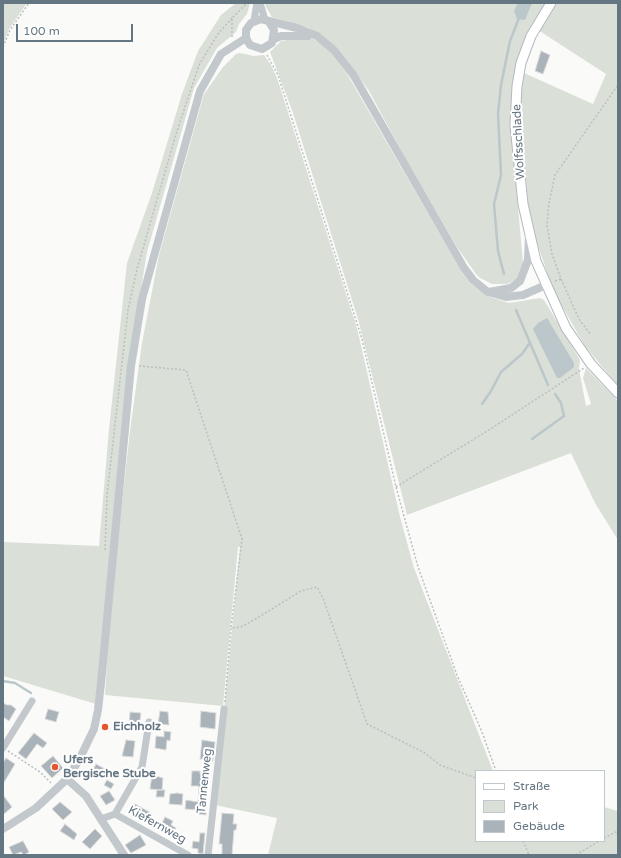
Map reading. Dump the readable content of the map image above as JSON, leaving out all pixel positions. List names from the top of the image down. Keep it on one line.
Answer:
{"streets":{"main road":["Wolfsschlade"],"street":["Tannenweg","Kiefernweg"]},"places":["Eichholz","Ufers Bergische Stube"],"legend":["Straße","Park","Gebäude"],"scale_bar":"100 m"}
